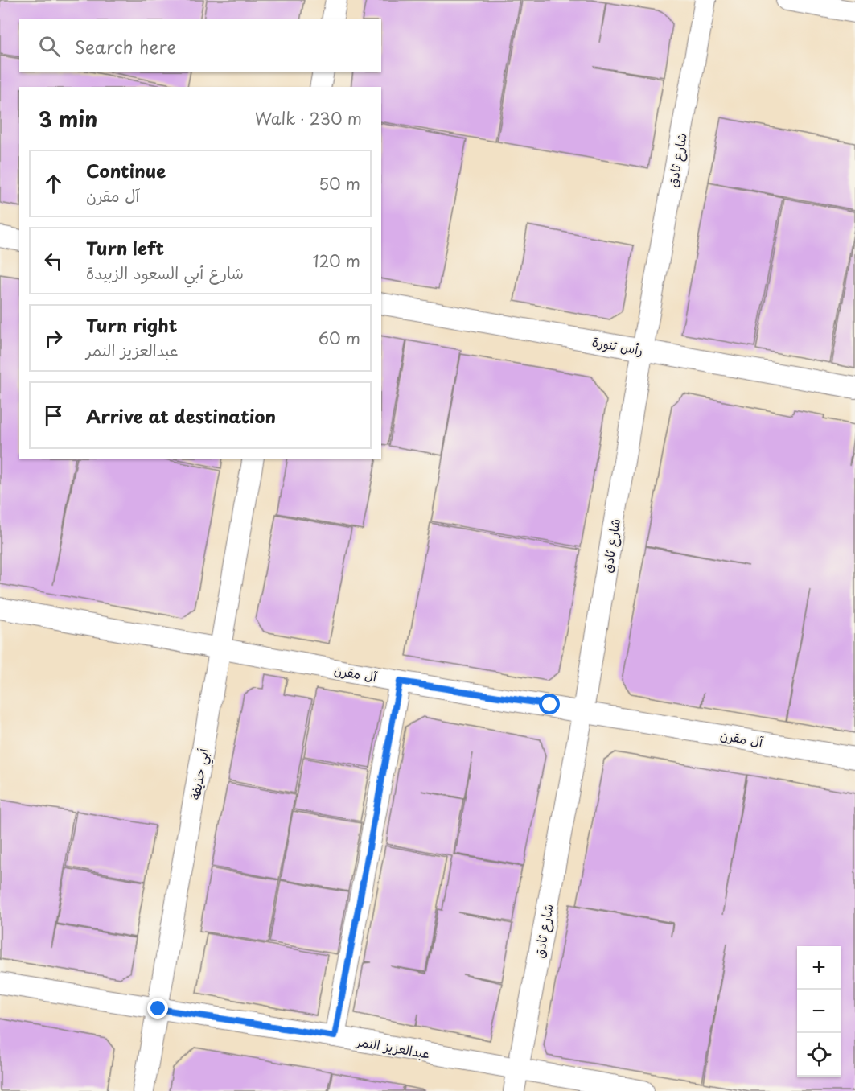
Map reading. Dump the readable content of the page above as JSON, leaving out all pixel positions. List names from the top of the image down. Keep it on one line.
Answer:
{"streets":{"street":["شارع ثادق","رأس تنورة","آل مقرن","أبي حذيفة","عبدالعزيز النمر"]},"crossings":[["شارع ثادق","رأس تنورة"],["شارع ثادق","آل مقرن"],["شارع ثادق","عبدالعزيز النمر"],["آل مقرن","أبي حذيفة"],["أبي حذيفة","عبدالعزيز النمر"]],"page":{"search":"Search here","heading":["3 min","Walk · 230 m"],"list":[["Continue","آل مقرن","50 m"],["Turn left","شارع أبي السعود الزبيدة","120 m"],["Turn right","عبدالعزيز النمر","60 m"],"Arrive at destination"],"map_buttons":["+","−"]}}
